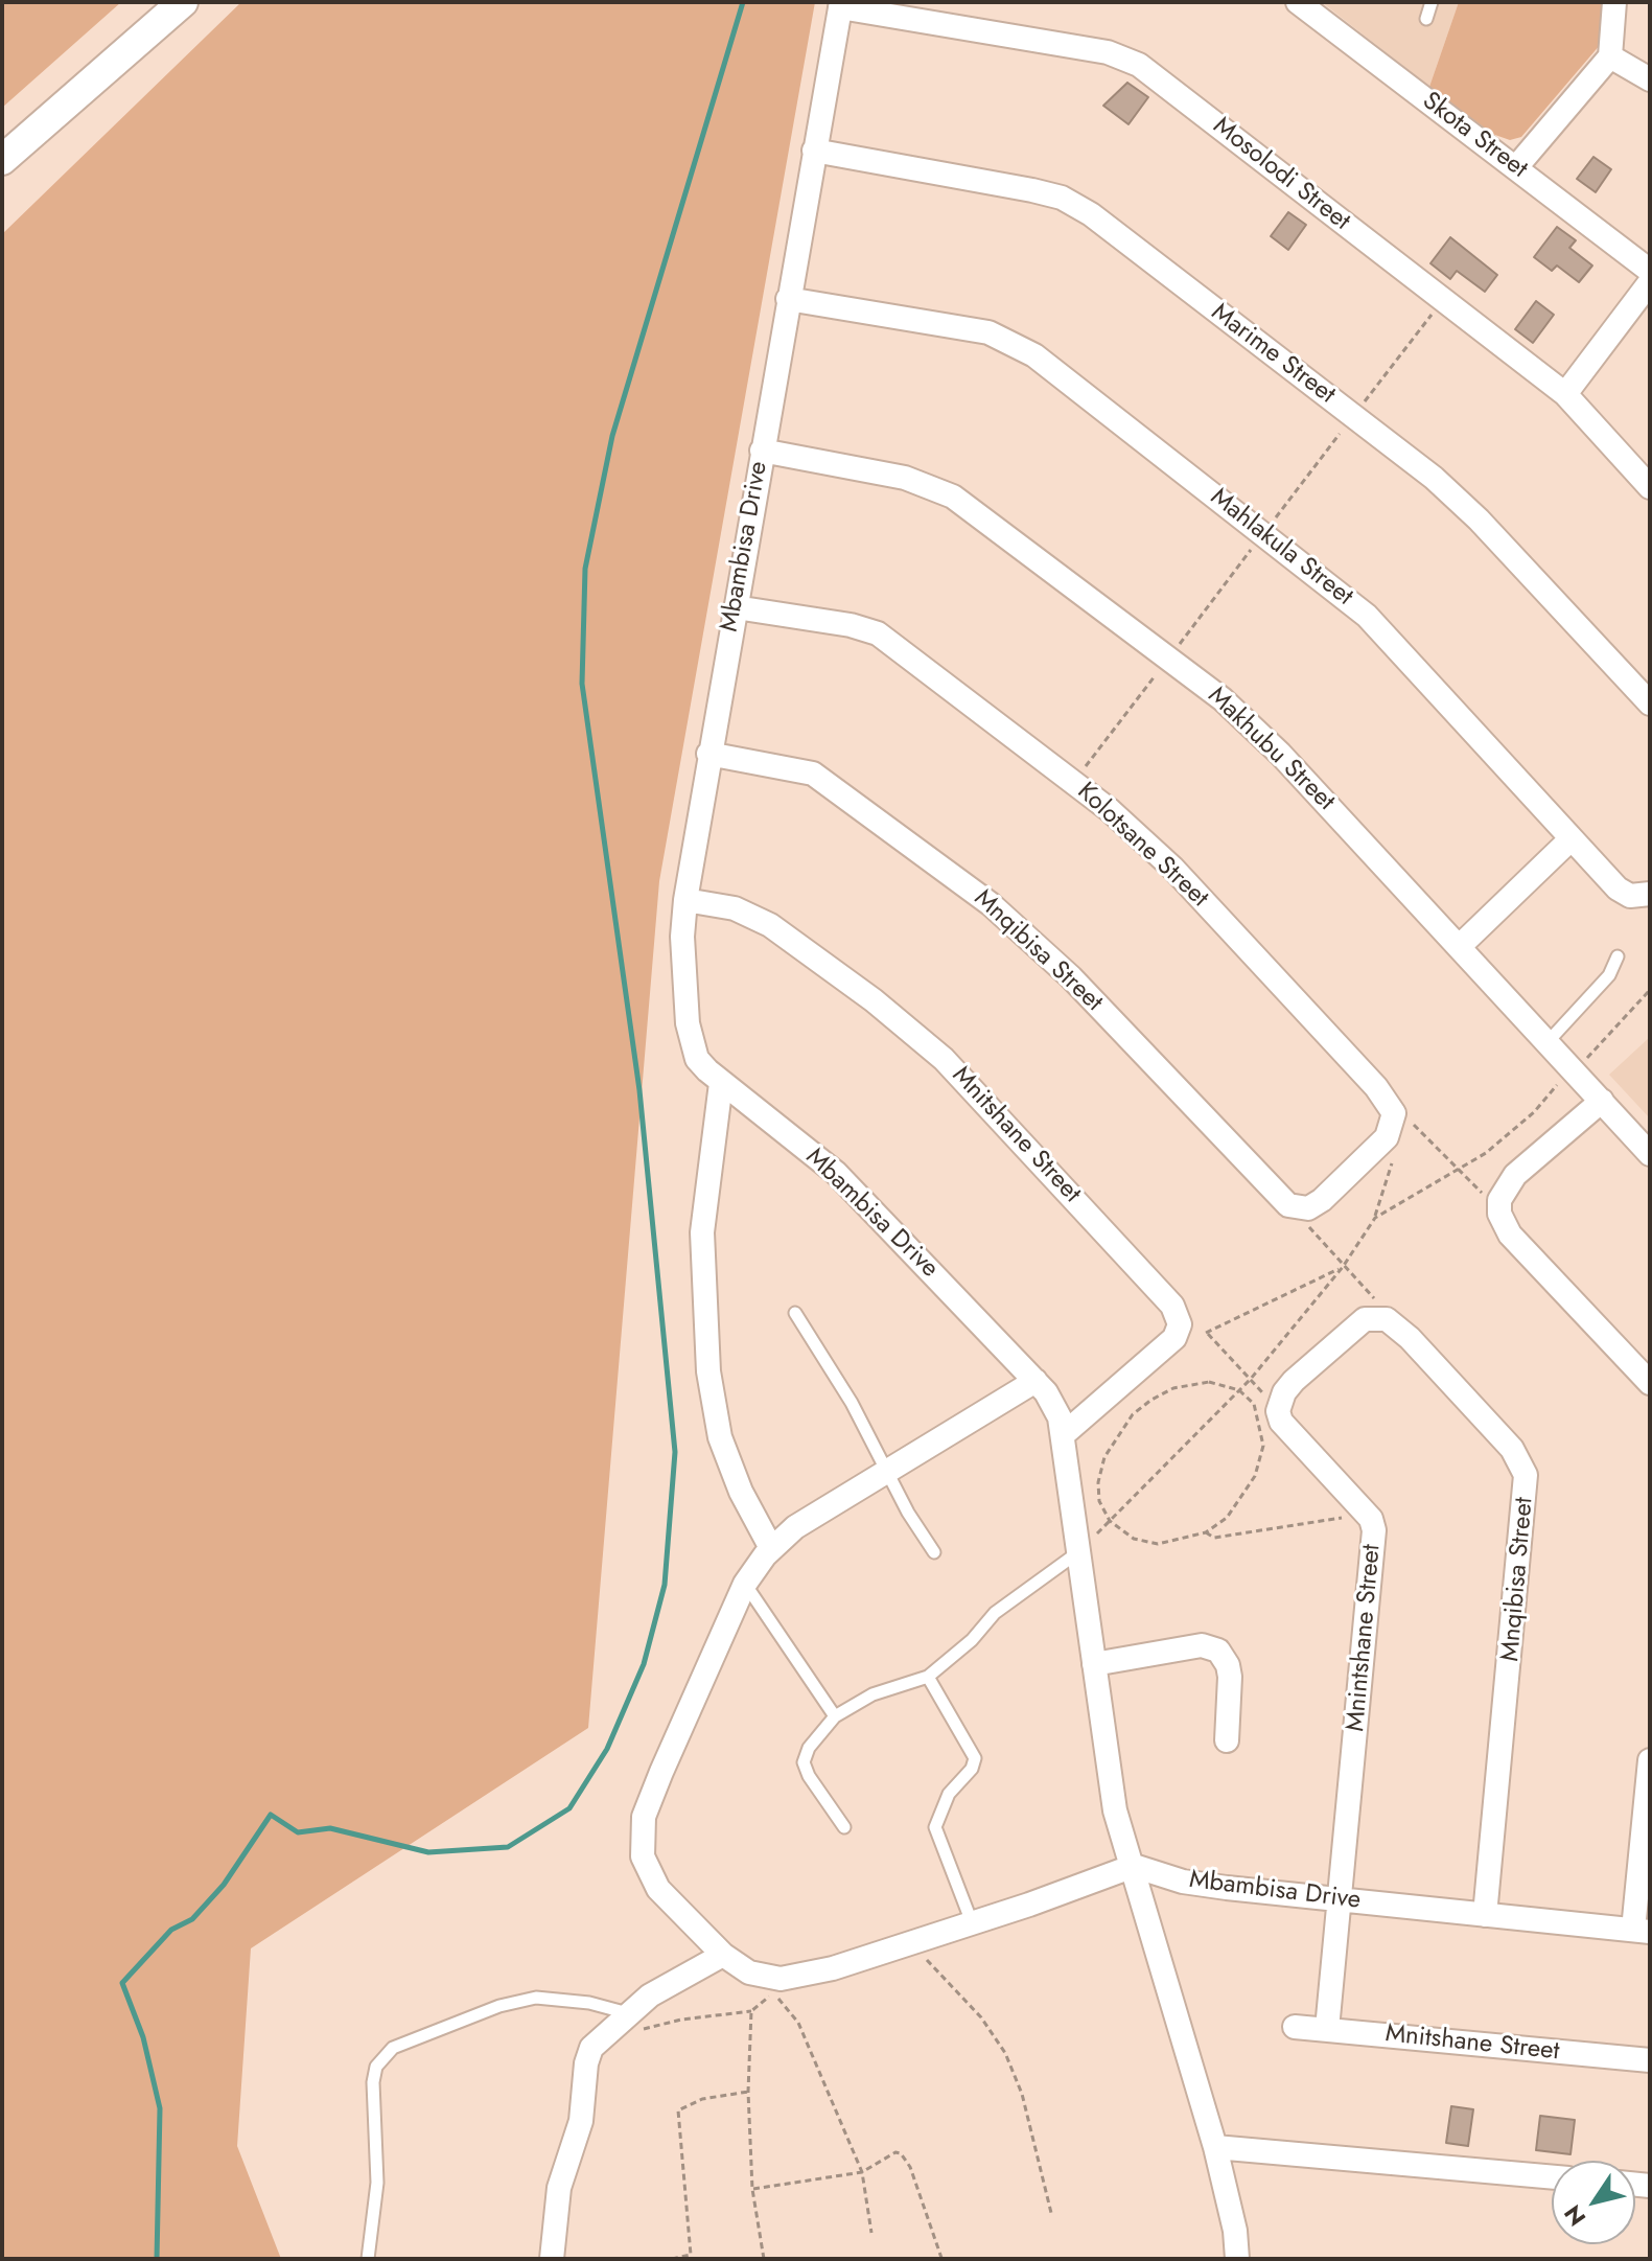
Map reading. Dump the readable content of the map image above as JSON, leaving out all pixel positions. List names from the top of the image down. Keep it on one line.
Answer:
{"streets":{"street":["Skota Street","Mosolodi Street","Marime Street","Mbambisa Drive","Mahlakula Street","Makhubu Street","Kolotsane Street","Mnqibisa Street","Mnitshane Street","Mnintshane Street"]},"crossings":[["Mosolodi Street","Mbambisa Drive"],["Marime Street","Mbambisa Drive"],["Mbambisa Drive","Mahlakula Street"],["Mbambisa Drive","Makhubu Street"],["Mbambisa Drive","Kolotsane Street"],["Mbambisa Drive","Mnqibisa Street"],["Mbambisa Drive","Mnitshane Street"],["Mbambisa Drive","Mnintshane Street"],["Mnitshane Street","Mnintshane Street"]],"north":"bottom left"}
